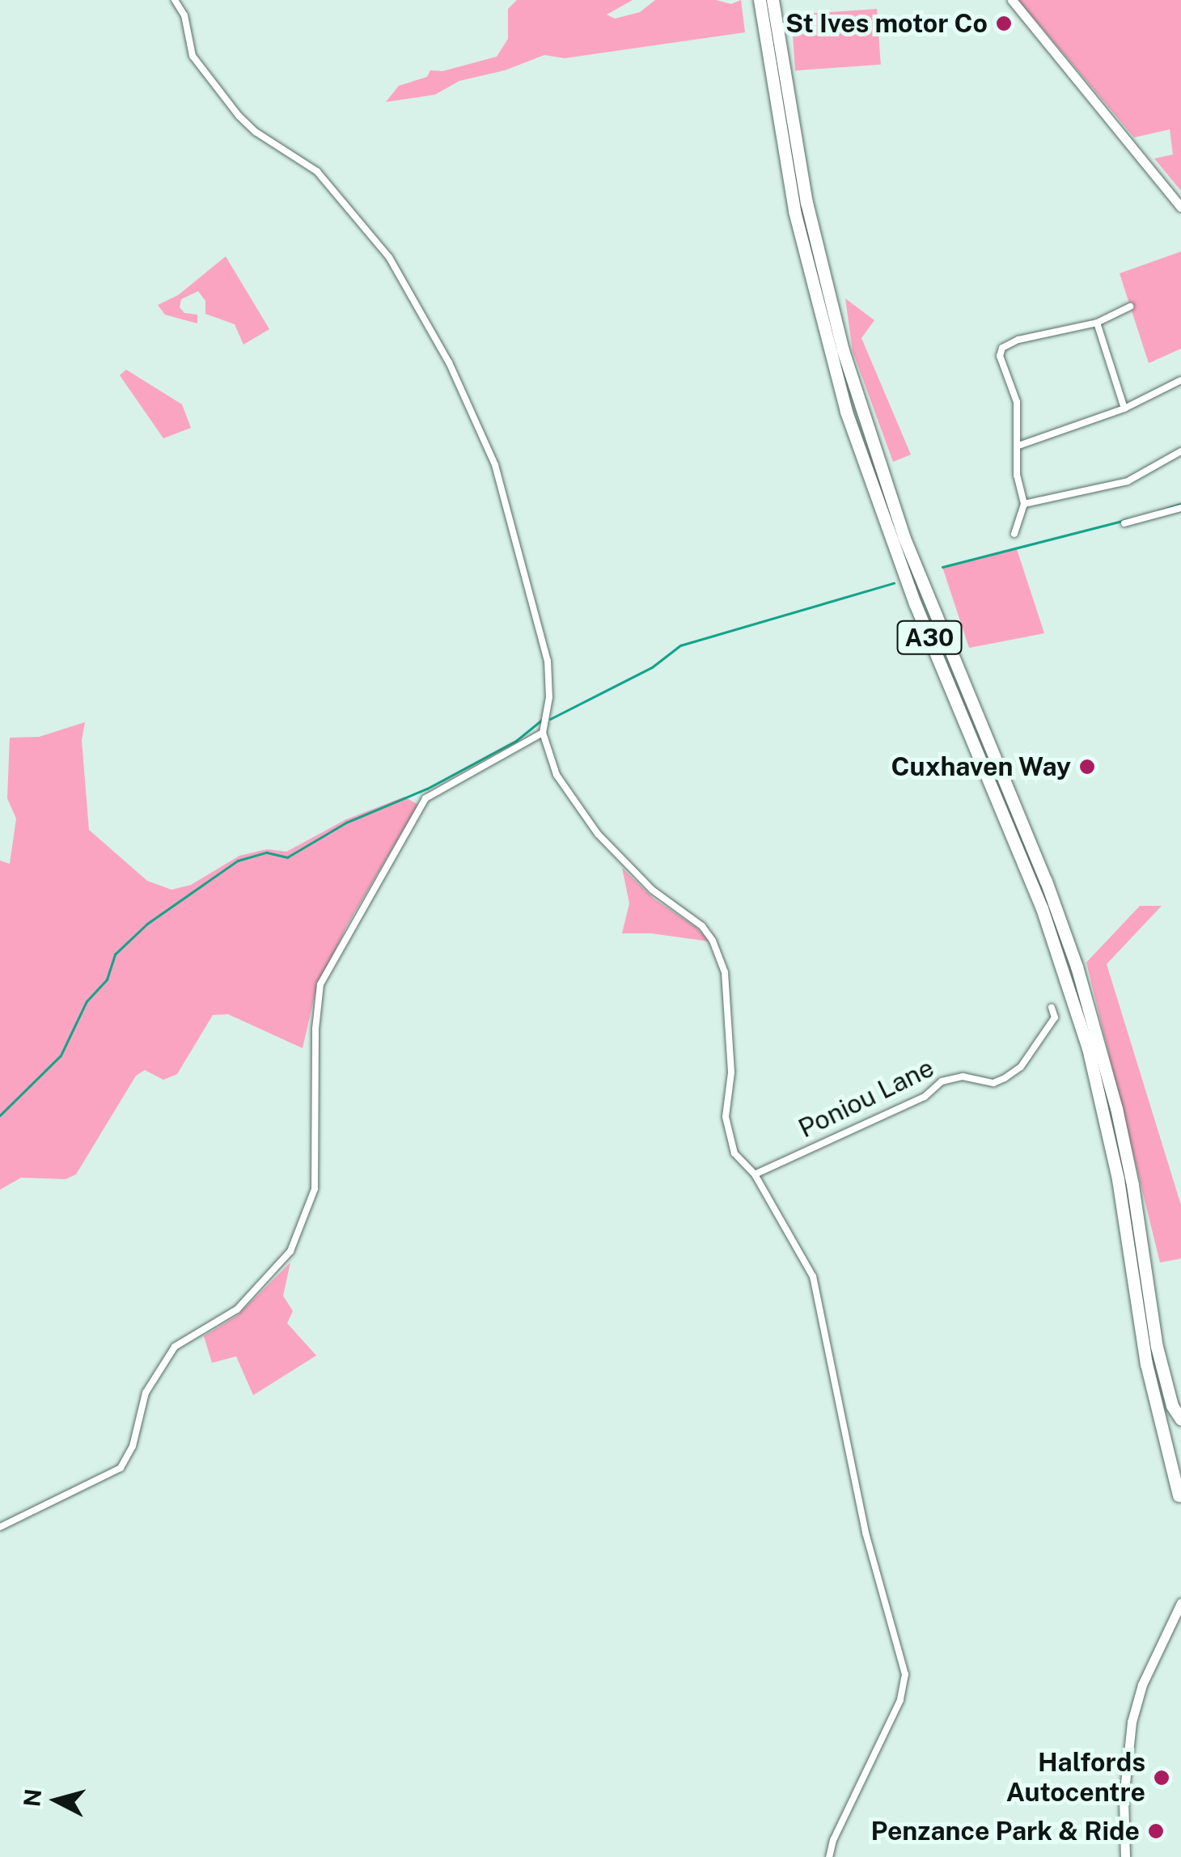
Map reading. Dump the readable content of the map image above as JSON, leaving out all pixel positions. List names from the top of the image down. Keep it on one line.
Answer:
{"streets":{"highway":["A30"],"street":["Poniou Lane"]},"places":["St Ives motor Co","Cuxhaven Way","Halfords Autocentre","Penzance Park & Ride"],"north":"left"}
